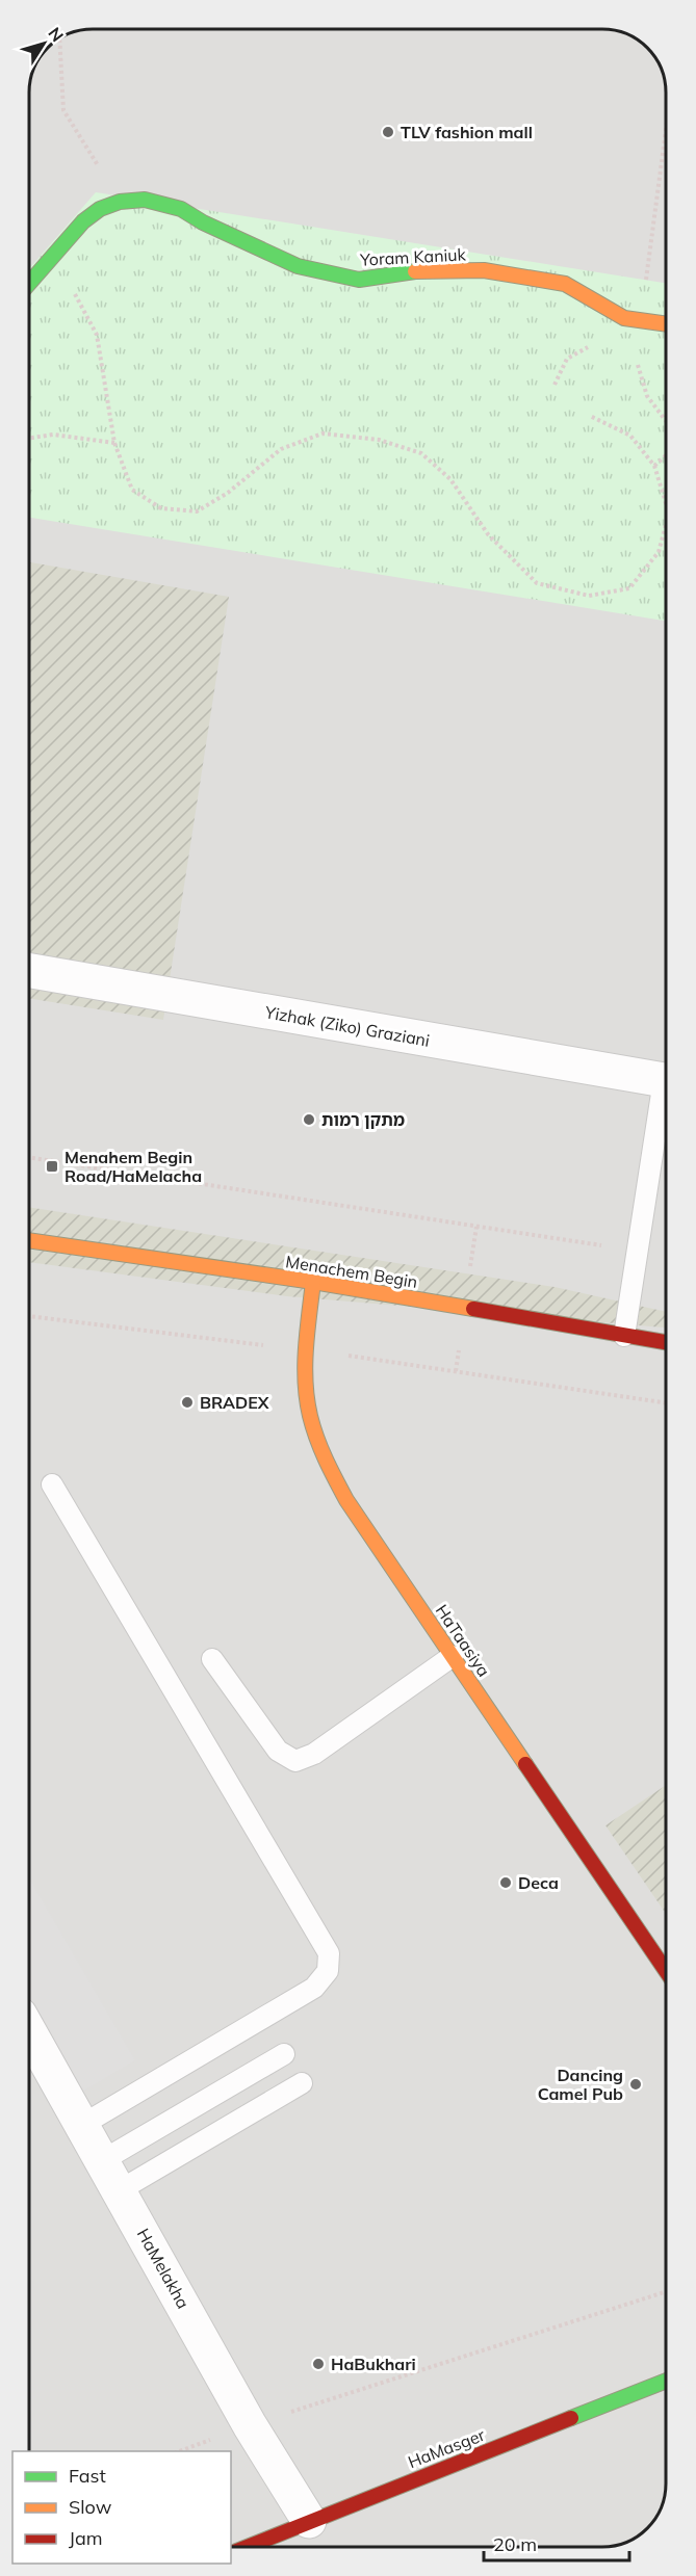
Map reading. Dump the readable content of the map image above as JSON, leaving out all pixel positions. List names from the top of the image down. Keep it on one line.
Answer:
{"streets":{"street":["Yoram Kaniuk","Yizhak (Ziko) Graziani","Menachem Begin","HaTaasiya","HaMelakha","HaMasger"]},"crossings":[["Menachem Begin","HaTaasiya"],["HaMelakha","HaMasger"]],"places":{"other":["TLV fashion mall","מתקן רמות","BRADEX","Deca","Dancing Camel Pub","HaBukhari"],"transit":["Menahem Begin Road/HaMelacha"]},"legend":["Fast","Slow","Jam"],"scale_bar":"20 m","north":"top right"}
